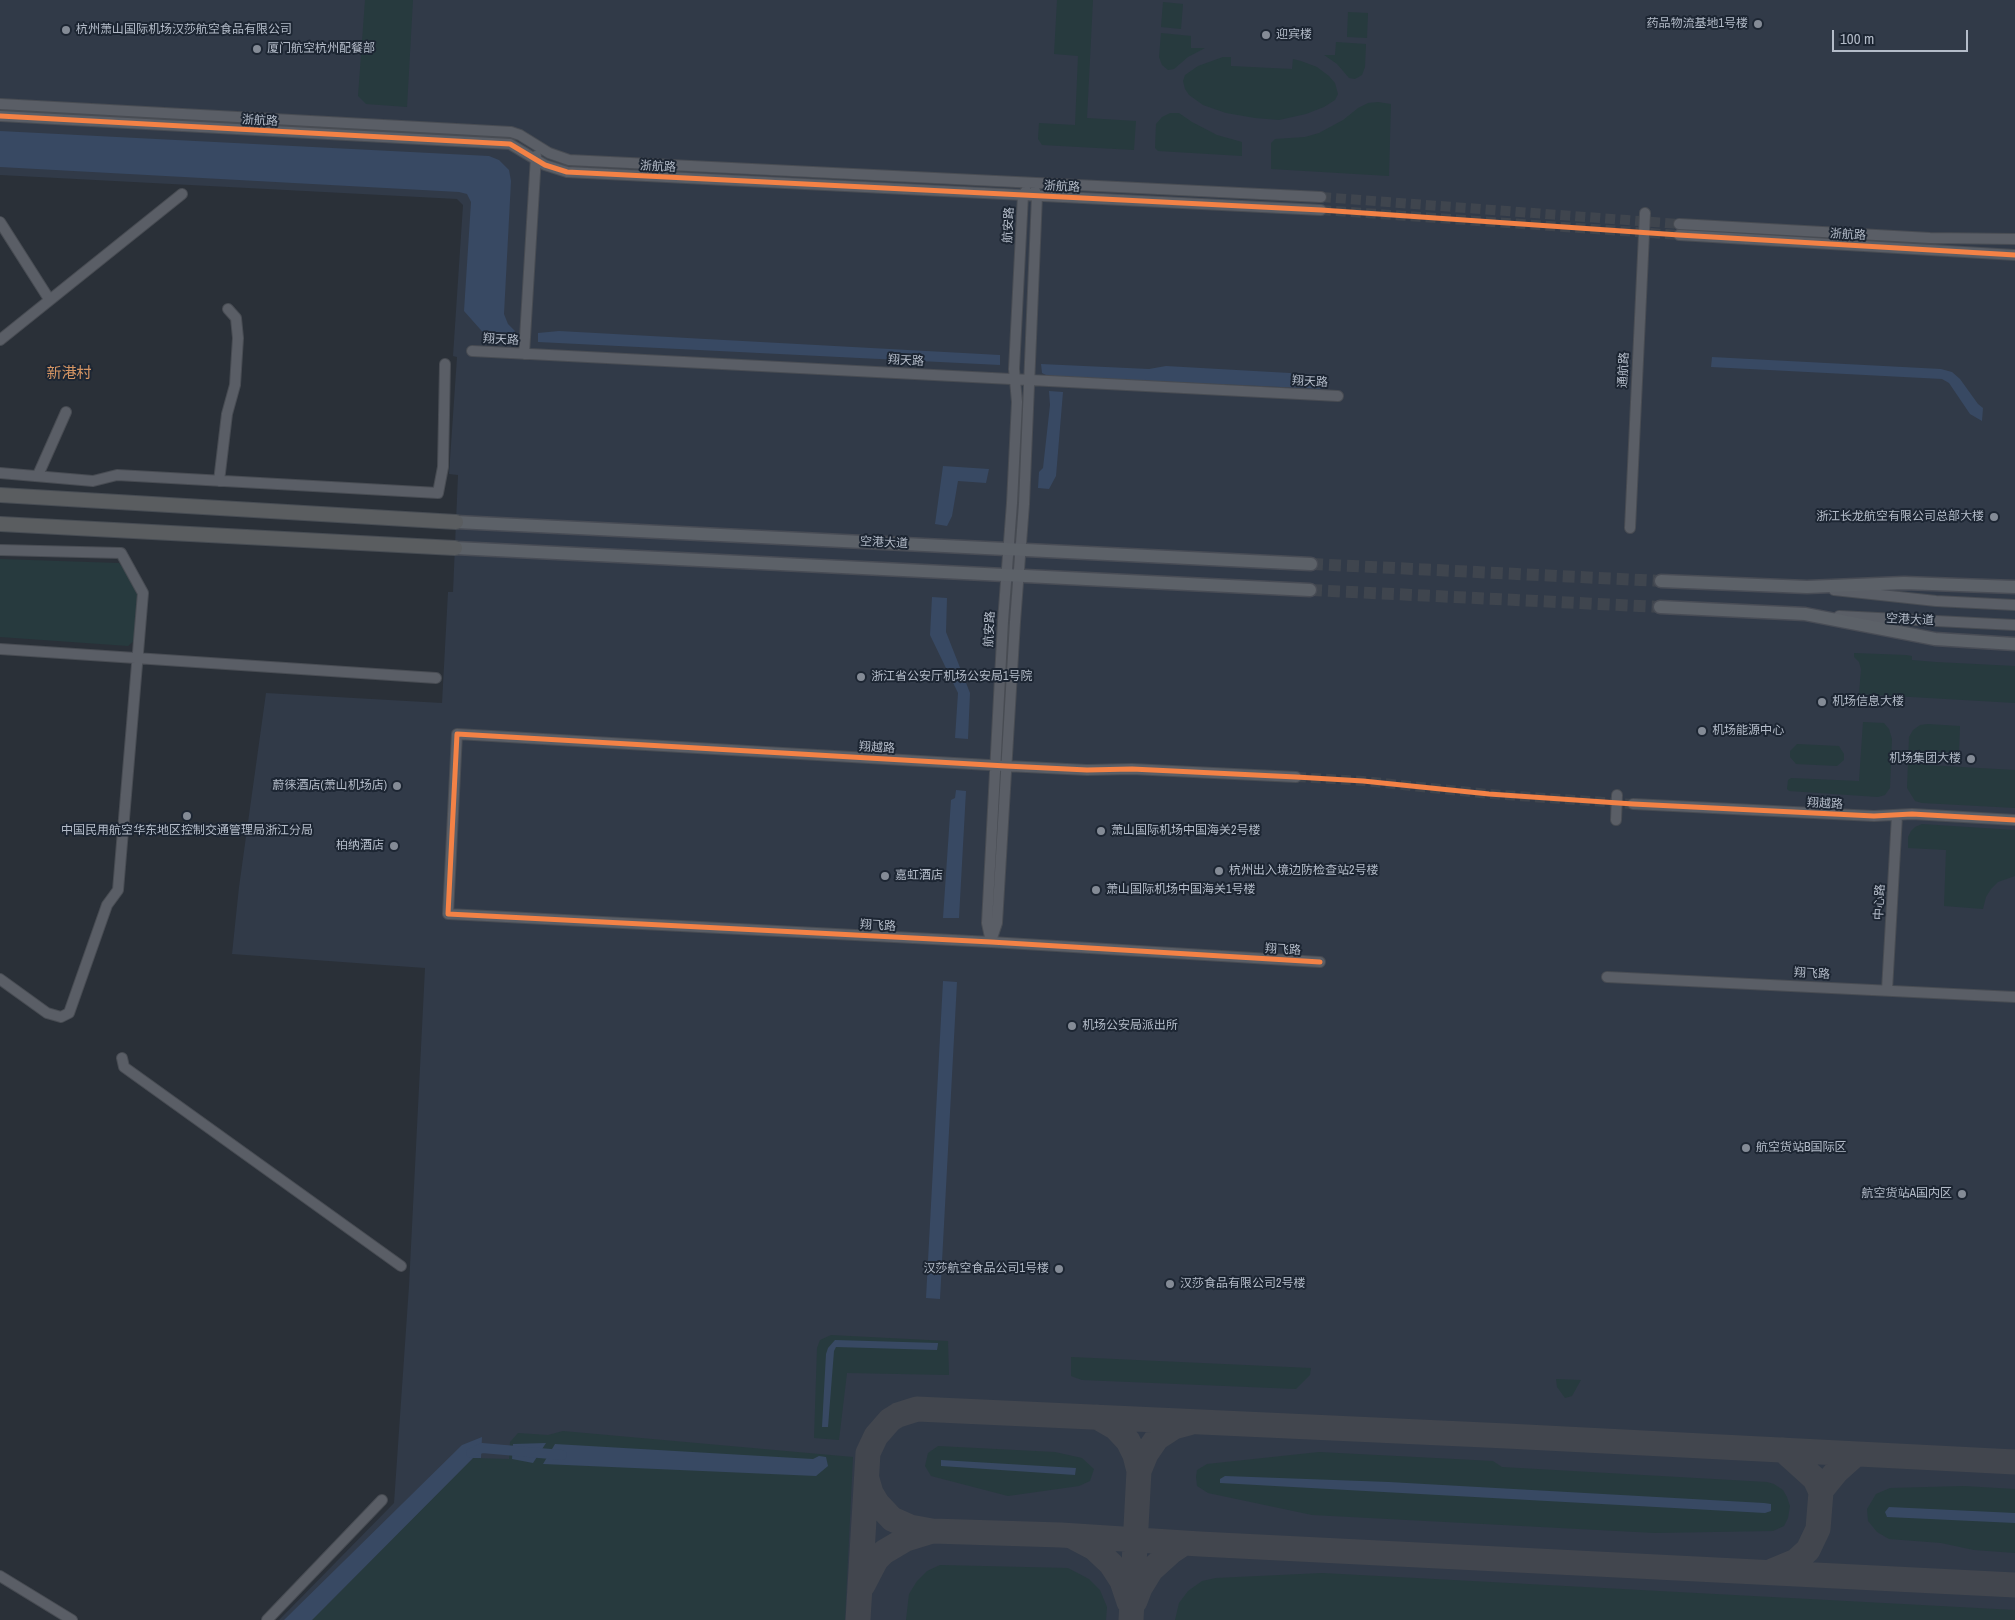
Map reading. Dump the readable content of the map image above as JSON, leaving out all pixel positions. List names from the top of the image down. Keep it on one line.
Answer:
{"streets":{"main road":["空港大道"],"street":["浙航路","航安路","翔天路","通航路","翔越路","中心路","翔飞路"]},"crossings":[["浙航路","航安路"],["航安路","翔天路"],["航安路","空港大道"],["航安路","翔越路"],["航安路","翔飞路"],["翔越路","中心路"],["翔越路","翔飞路"],["中心路","翔飞路"]],"districts":["新港村"],"places":["药品物流基地1号楼","杭州萧山国际机场汉莎航空食品有限公司","迎宾楼","厦门航空杭州配餐部","浙江长龙航空有限公司总部大楼","浙江省公安厅机场公安局1号院","机场信息大楼","机场能源中心","机场集团大楼","蔚徕酒店(萧山机场店)","中国民用航空华东地区控制交通管理局浙江分局","萧山国际机场中国海关2号楼","柏纳酒店","杭州出入境边防检查站2号楼","嘉虹酒店","萧山国际机场中国海关1号楼","机场公安局派出所","航空货站B国际区","航空货站A国内区","汉莎航空食品公司1号楼","汉莎食品有限公司2号楼"],"scale_bar":"100 m"}
